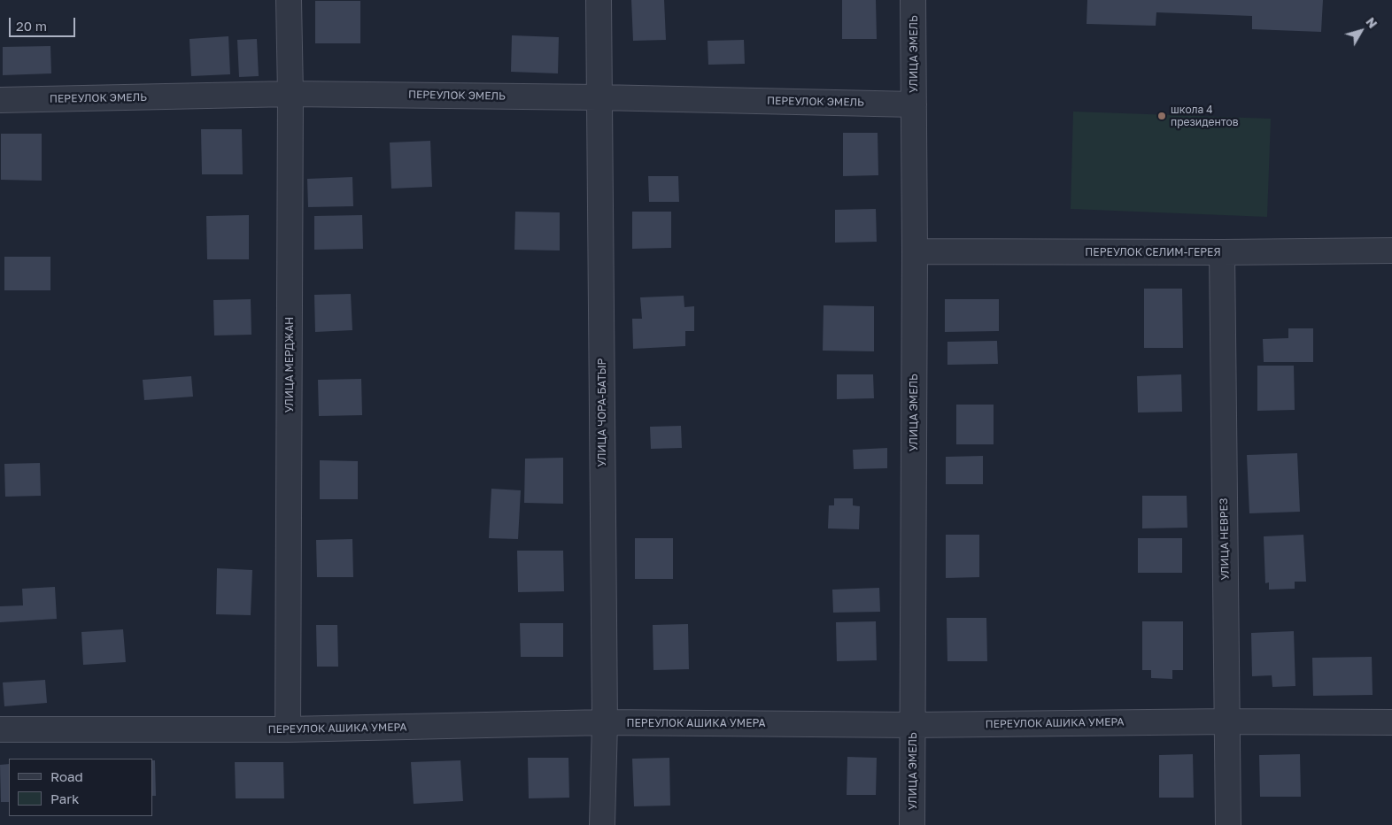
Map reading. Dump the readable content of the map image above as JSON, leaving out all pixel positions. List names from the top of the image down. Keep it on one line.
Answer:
{"streets":{"street":["УЛИЦА ЭМЕЛЬ","ПЕРЕУЛОК ЭМЕЛЬ","ПЕРЕУЛОК СЕЛИМ-ГЕРЕЯ","УЛИЦА МЕРДЖАН","УЛИЦА ЧОРА-БАТЫР","УЛИЦА НЕВРЕЗ","ПЕРЕУЛОК АШИКА УМЕРА"]},"crossings":[["УЛИЦА ЭМЕЛЬ","ПЕРЕУЛОК ЭМЕЛЬ"],["УЛИЦА ЭМЕЛЬ","ПЕРЕУЛОК СЕЛИМ-ГЕРЕЯ"],["УЛИЦА ЭМЕЛЬ","ПЕРЕУЛОК АШИКА УМЕРА"],["ПЕРЕУЛОК ЭМЕЛЬ","УЛИЦА МЕРДЖАН"],["ПЕРЕУЛОК ЭМЕЛЬ","УЛИЦА ЧОРА-БАТЫР"],["ПЕРЕУЛОК СЕЛИМ-ГЕРЕЯ","УЛИЦА НЕВРЕЗ"],["УЛИЦА МЕРДЖАН","ПЕРЕУЛОК АШИКА УМЕРА"],["УЛИЦА ЧОРА-БАТЫР","ПЕРЕУЛОК АШИКА УМЕРА"],["УЛИЦА НЕВРЕЗ","ПЕРЕУЛОК АШИКА УМЕРА"]],"places":["школа 4 президентов"],"legend":["Road","Park"],"scale_bar":"20 m","north":"top right"}
